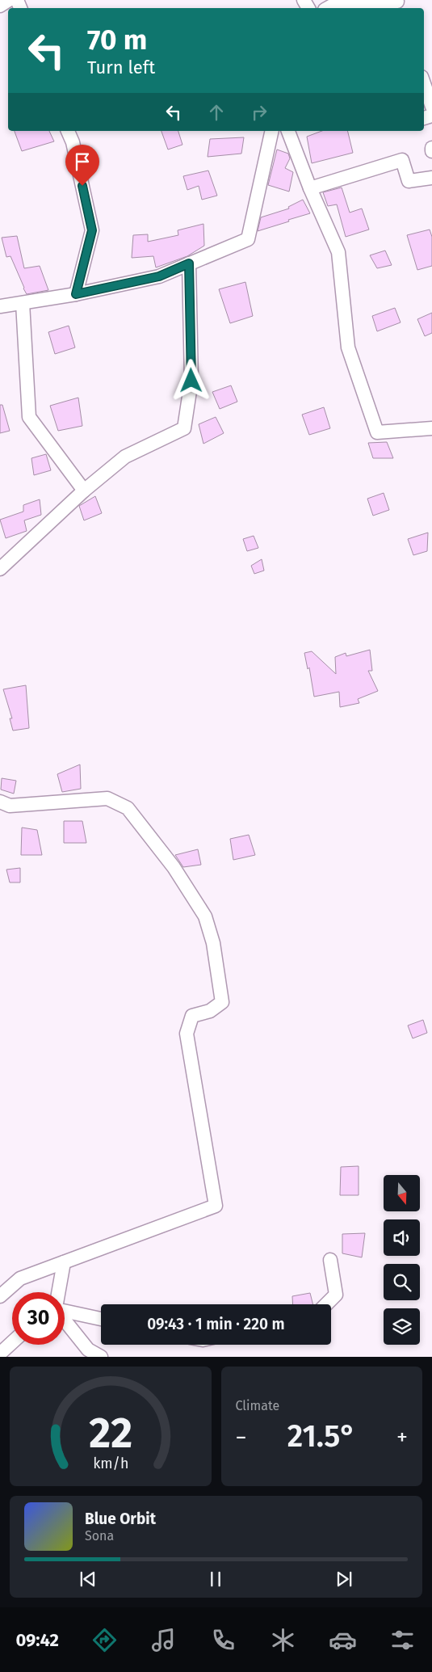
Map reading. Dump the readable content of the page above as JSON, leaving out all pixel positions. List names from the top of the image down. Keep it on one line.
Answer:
{"north":"bottom","page":{"turn":["70 m","Turn left"],"limit":"30","trip":"09:43 · 1 min · 220 m","tile":"Climate","heat":["−","21.5°","+"],"song":["Blue Orbit","Sona"],"tabs":"09:42","gauge":["22","km/h"]}}
